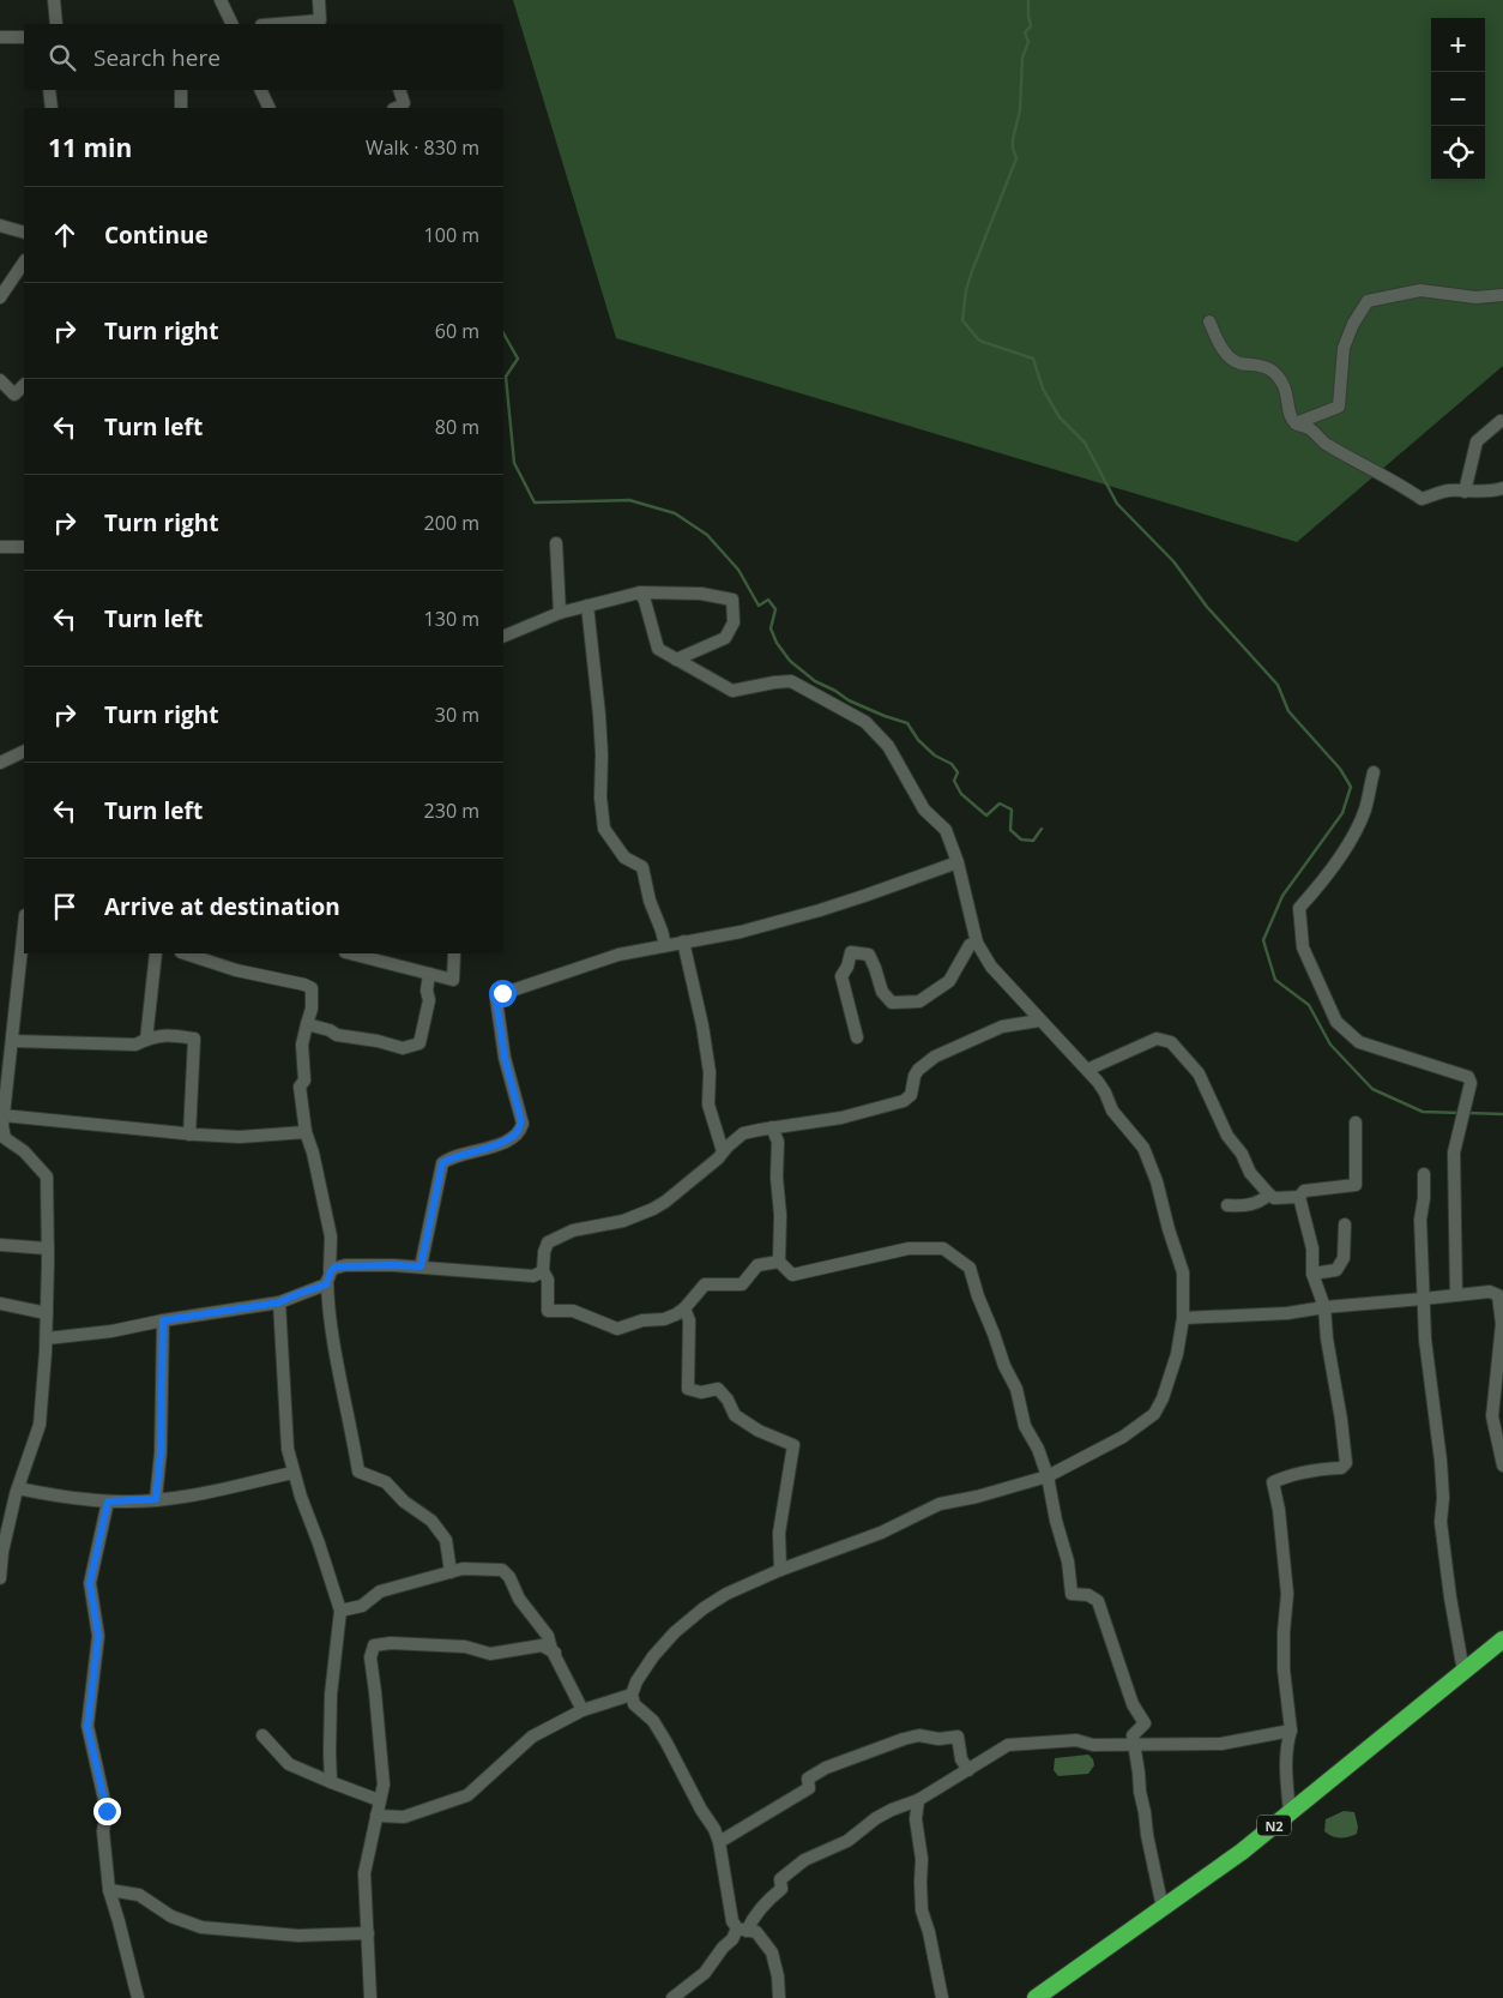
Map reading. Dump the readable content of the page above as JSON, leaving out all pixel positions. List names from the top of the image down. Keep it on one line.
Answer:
{"streets":{"highway":["N2"]},"page":{"map_buttons":["+","−"],"search":"Search here","heading":["11 min","Walk · 830 m"],"list":[["Continue","100 m"],["Turn right","60 m"],["Turn left","80 m"],["Turn right","200 m"],["Turn left","130 m"],["Turn right","30 m"],["Turn left","230 m"],"Arrive at destination"]}}
